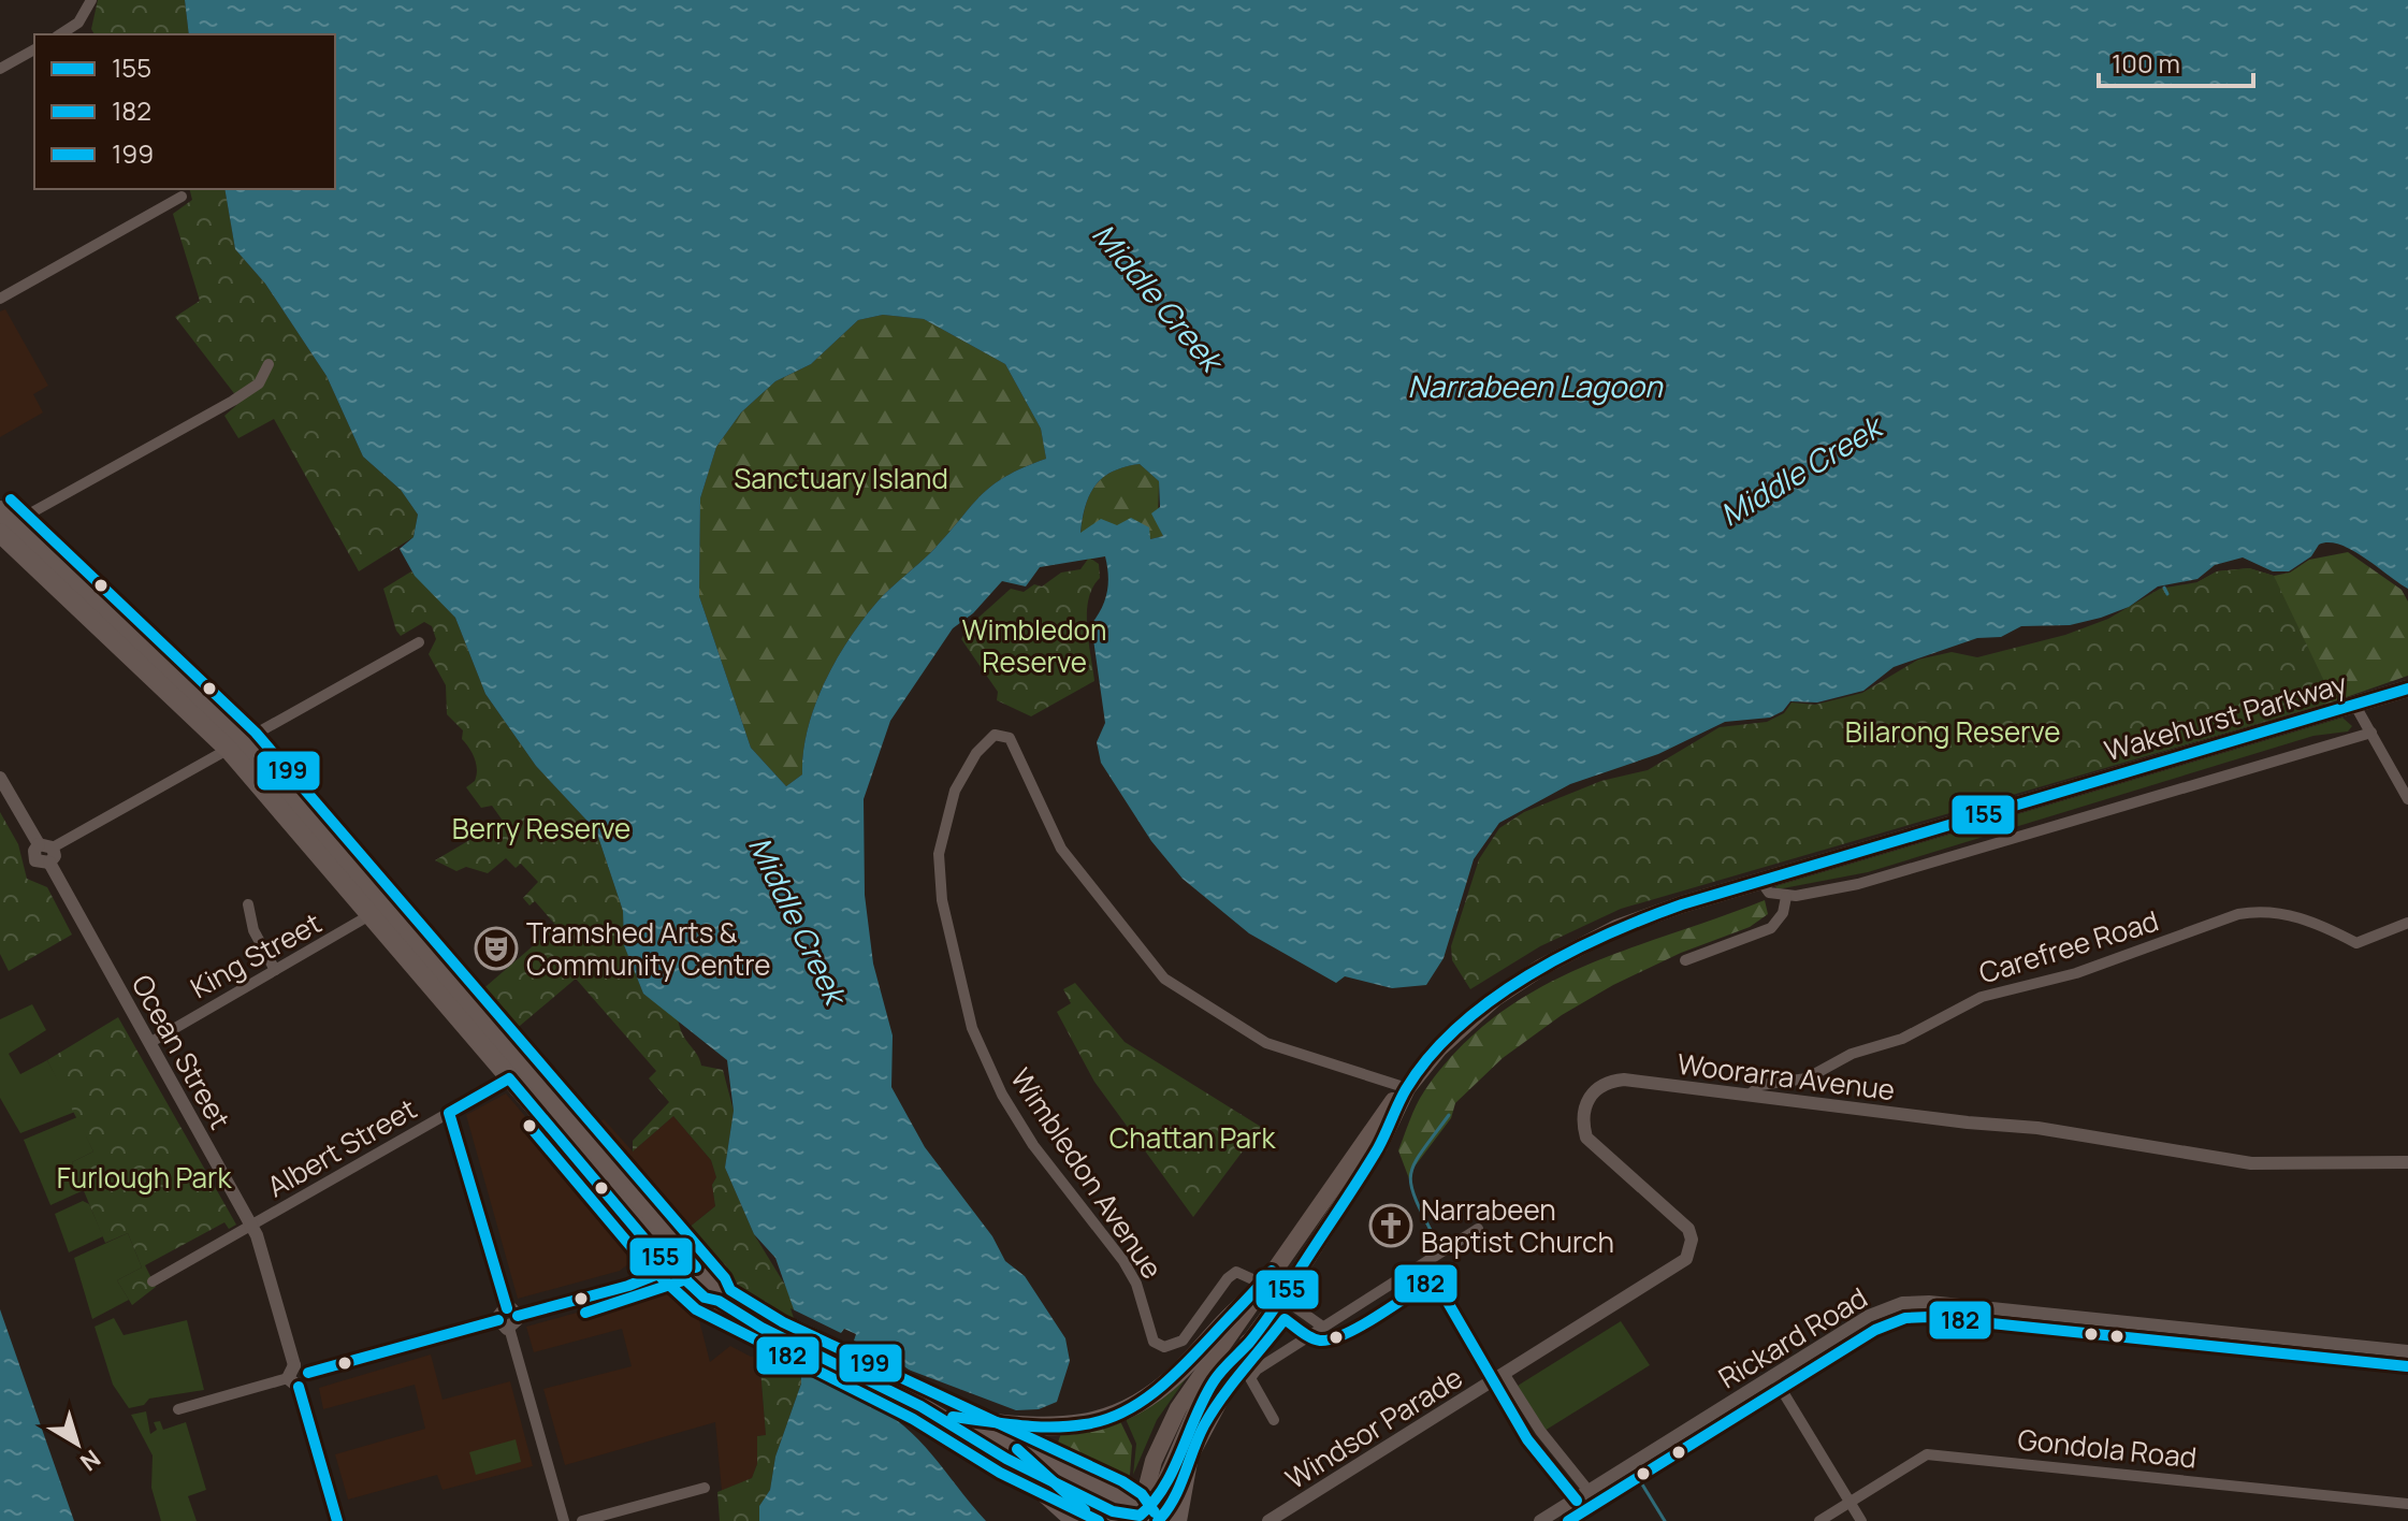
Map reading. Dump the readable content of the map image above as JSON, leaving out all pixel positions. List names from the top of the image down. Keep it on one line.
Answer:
{"streets":{"main road":["Wakehurst Parkway"],"street":["Carefree Road","King Street","Ocean Street","Woorarra Avenue","Albert Street","Wimbledon Avenue","Rickard Road","Windsor Parade","Gondola Road"]},"crossings":[["Wakehurst Parkway","Wimbledon Avenue"],["Carefree Road","Woorarra Avenue"],["King Street","Ocean Street"],["Ocean Street","Albert Street"],["Woorarra Avenue","Windsor Parade"]],"water":["Middle Creek","Narrabeen Lagoon"],"parks":["Sanctuary Island","Wimbledon Reserve","Bilarong Reserve","Berry Reserve","Chattan Park","Furlough Park"],"places":{"theatre":["Tramshed Arts & Community Centre"],"church":["Narrabeen Baptist Church"]},"lines":["transit line 199","transit line 155","transit line 182"],"legend":["155","182","199"],"scale_bar":"100 m","north":"bottom right"}
